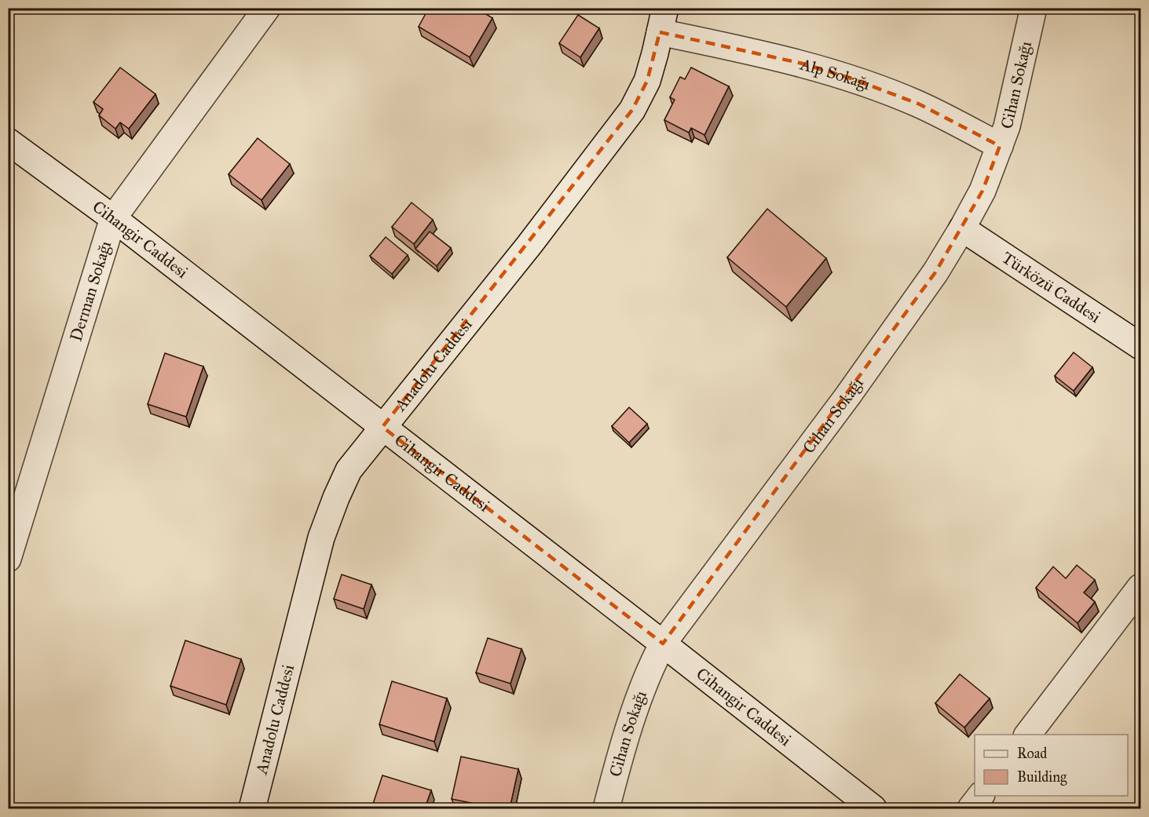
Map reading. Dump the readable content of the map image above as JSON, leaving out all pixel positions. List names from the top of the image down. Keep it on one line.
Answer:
{"streets":{"street":["Alp Sokağı","Cihan Sokağı","Cihangir Caddesi","Türközü Caddesi","Derman Sokağı","Anadolu Caddesi"]},"crossings":[["Alp Sokağı","Cihan Sokağı"],["Alp Sokağı","Anadolu Caddesi"],["Cihan Sokağı","Cihangir Caddesi"],["Cihan Sokağı","Türközü Caddesi"],["Cihangir Caddesi","Derman Sokağı"],["Cihangir Caddesi","Anadolu Caddesi"]],"legend":["Road","Building"]}
